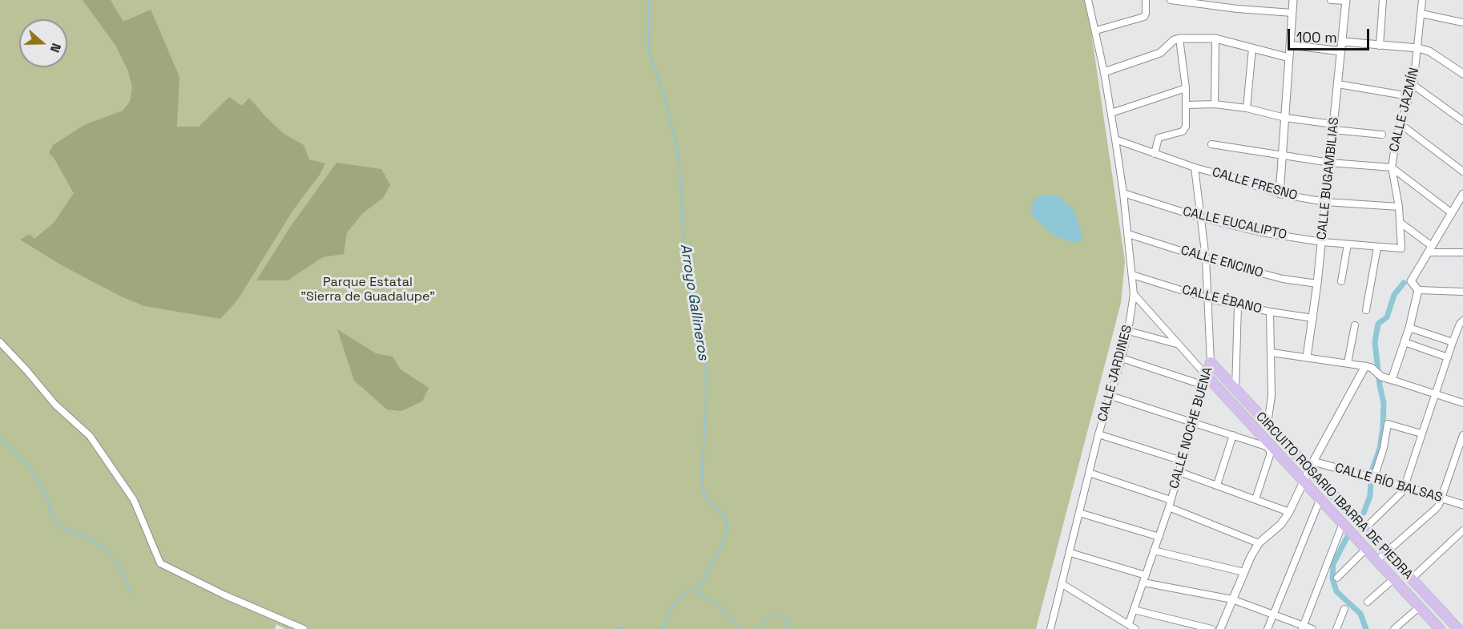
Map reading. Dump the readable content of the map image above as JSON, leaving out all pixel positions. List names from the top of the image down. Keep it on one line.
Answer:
{"streets":{"main road":["CALLE NOCHE BUENA","CIRCUITO ROSARIO IBARRA DE PIEDRA"],"street":["CALLE JAZMÍN","CALLE BUGAMBILIAS","CALLE FRESNO","CALLE EUCALIPTO","CALLE ENCINO","CALLE ÉBANO","CALLE JARDINES","CALLE RÍO BALSAS"]},"crossings":[["CALLE JAZMÍN","CALLE FRESNO"],["CALLE JAZMÍN","CALLE EUCALIPTO"],["CALLE BUGAMBILIAS","CALLE FRESNO"],["CALLE BUGAMBILIAS","CALLE EUCALIPTO"],["CALLE BUGAMBILIAS","CALLE ENCINO"],["CALLE BUGAMBILIAS","CALLE ÉBANO"],["CALLE FRESNO","CALLE JARDINES"],["CALLE FRESNO","CALLE NOCHE BUENA"],["CALLE EUCALIPTO","CALLE JARDINES"],["CALLE EUCALIPTO","CALLE NOCHE BUENA"],["CALLE ENCINO","CALLE JARDINES"],["CALLE ENCINO","CALLE NOCHE BUENA"],["CALLE ÉBANO","CALLE JARDINES"],["CALLE ÉBANO","CALLE NOCHE BUENA"],["CALLE NOCHE BUENA","CIRCUITO ROSARIO IBARRA DE PIEDRA"],["CALLE RÍO BALSAS","CIRCUITO ROSARIO IBARRA DE PIEDRA"]],"water":["Arroyo Gallineros"],"parks":["Parque Estatal \"Sierra de Guadalupe\""],"scale_bar":"100 m","north":"right"}
